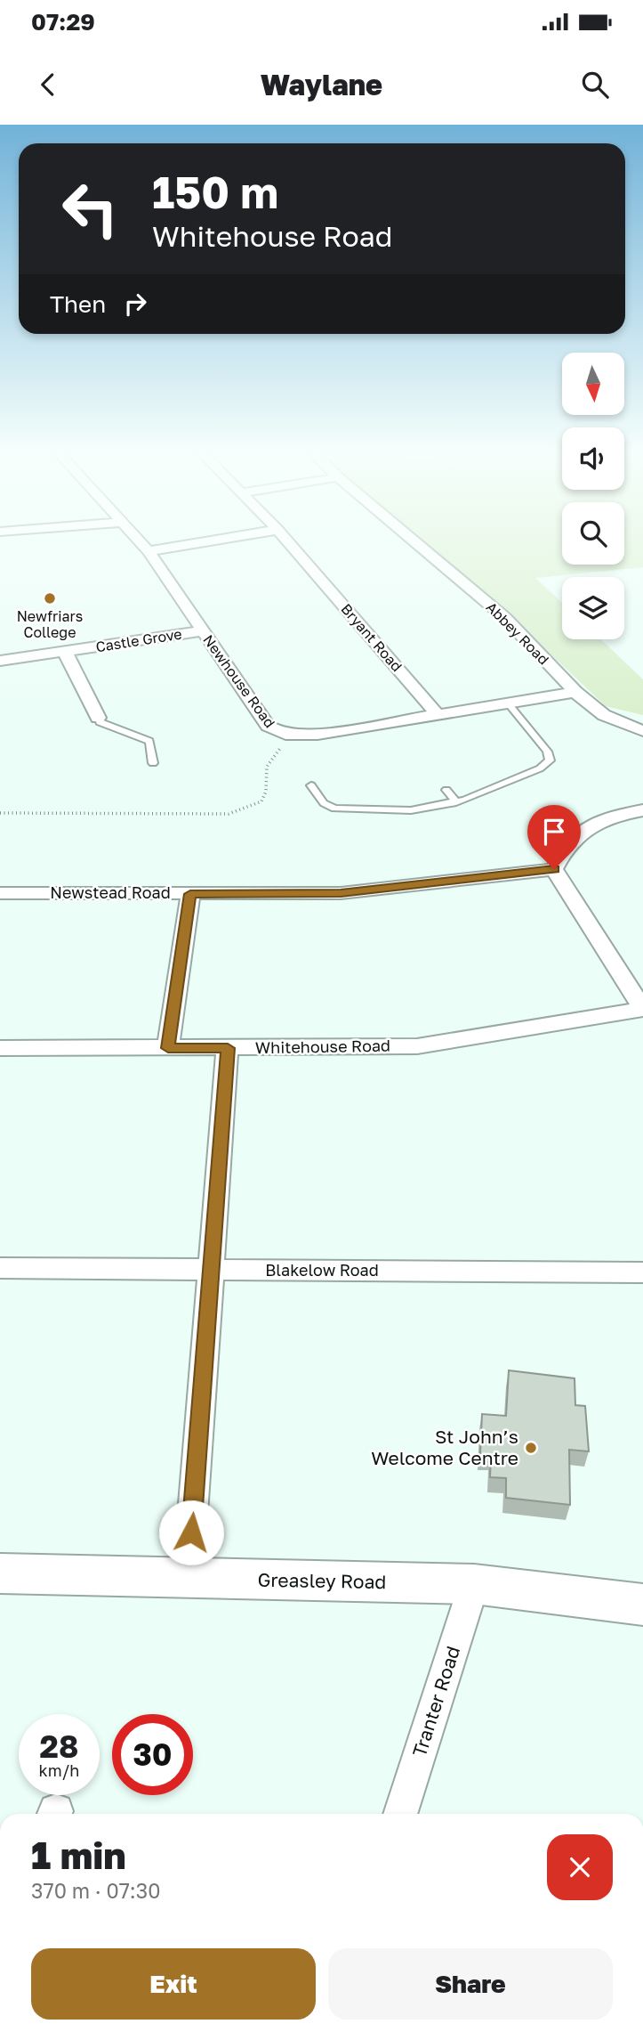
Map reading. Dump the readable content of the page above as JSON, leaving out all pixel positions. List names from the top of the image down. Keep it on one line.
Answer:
{"streets":{"street":["Abbey Road","Bryant Road","Castle Grove","Newhouse Road","Newstead Road","Whitehouse Road","Blakelow Road","Greasley Road","Tranter Road"]},"crossings":[["Abbey Road","Newhouse Road"],["Bryant Road","Newhouse Road"],["Castle Grove","Newhouse Road"],["Greasley Road","Tranter Road"]],"places":["Newfriars College","St John’s Welcome Centre"],"north":"bottom","page":{"status":"07:29","header":"Waylane","turn":["150 m","Whitehouse Road"],"then":"Then","speed":"28 km/h","limit":"30","heading":["1 min","370 m · 07:30"],"buttons":["Exit","Share"]}}
